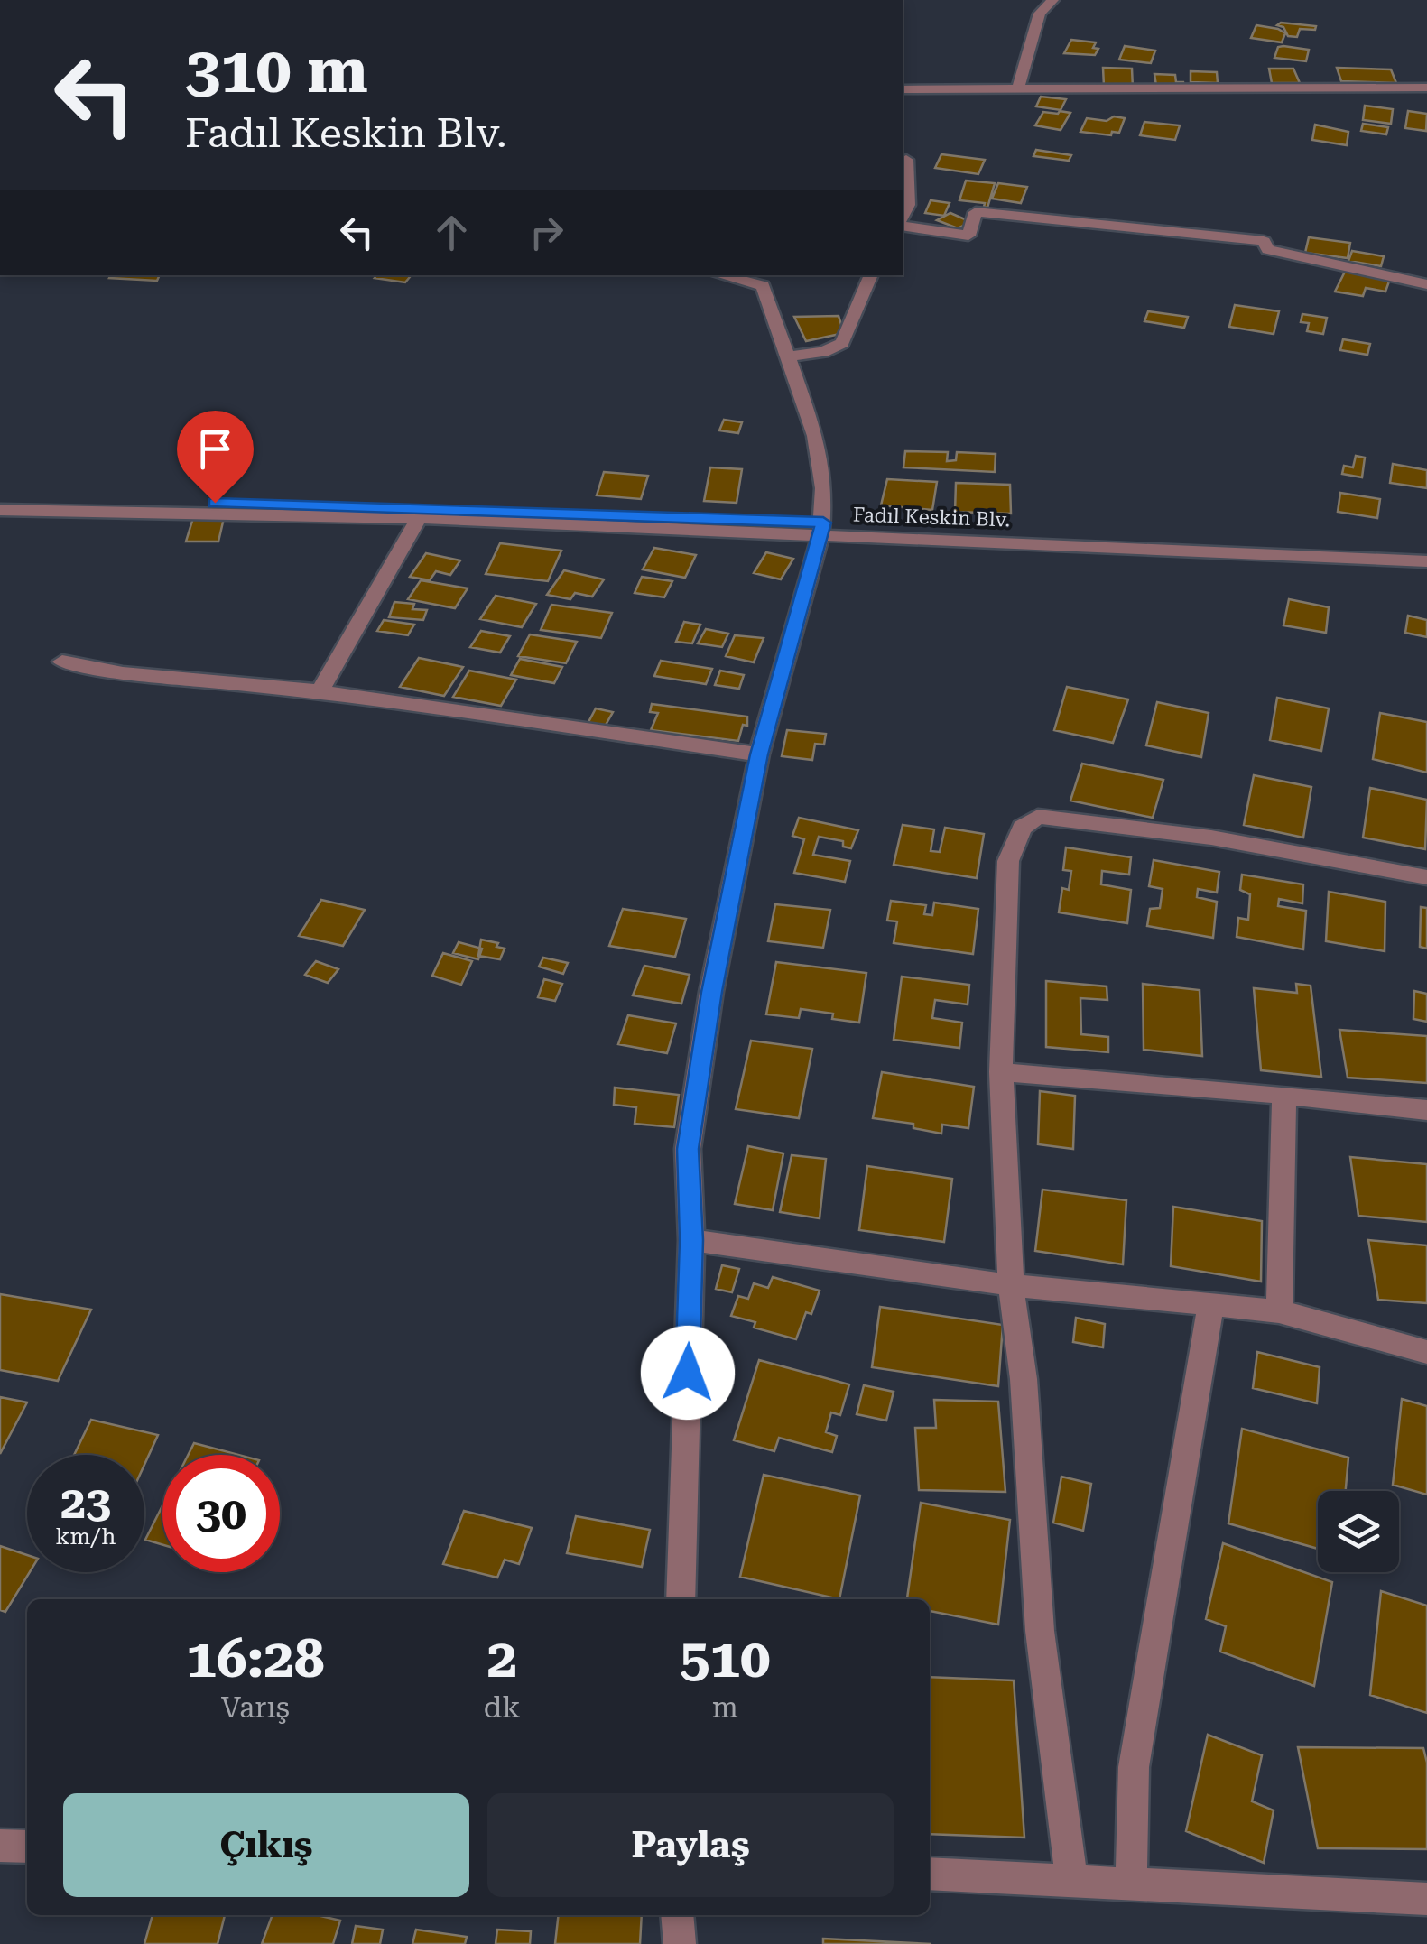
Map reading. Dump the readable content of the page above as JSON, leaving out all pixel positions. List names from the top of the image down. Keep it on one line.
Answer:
{"streets":{"street":["Fadıl Keskin Blv."]},"page":{"turn":["310 m","Fadıl Keskin Blv."],"speed":"23 km/h","limit":"30","eta":["16:28","Varış","2","dk","510","m"],"buttons":["Çıkış","Paylaş"]}}
